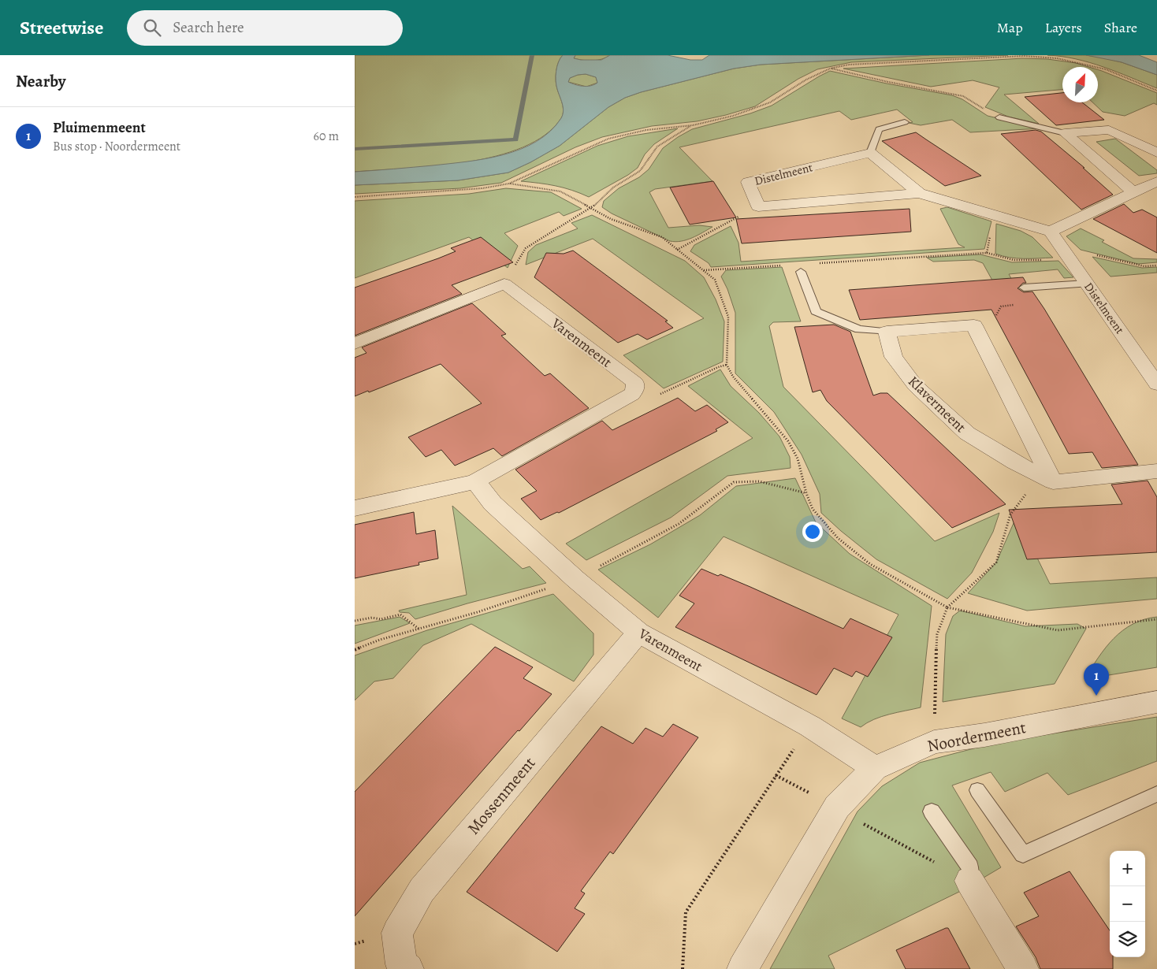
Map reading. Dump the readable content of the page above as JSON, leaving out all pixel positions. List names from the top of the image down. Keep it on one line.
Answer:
{"streets":{"street":["Distelmeent","Varenmeent","Klavermeent","Noordermeent","Mossenmeent"]},"crossings":[["Varenmeent","Noordermeent"],["Varenmeent","Mossenmeent"]],"north":"top right","page":{"header":"Streetwise","search":"Search here","nav":["Map","Layers","Share"],"heading":"Nearby","list":[{"mark":"1","name":"Pluimenmeent","note":"Bus stop · Noordermeent","value":"60 m"}],"pins":"1","map_buttons":["+","−"]}}
